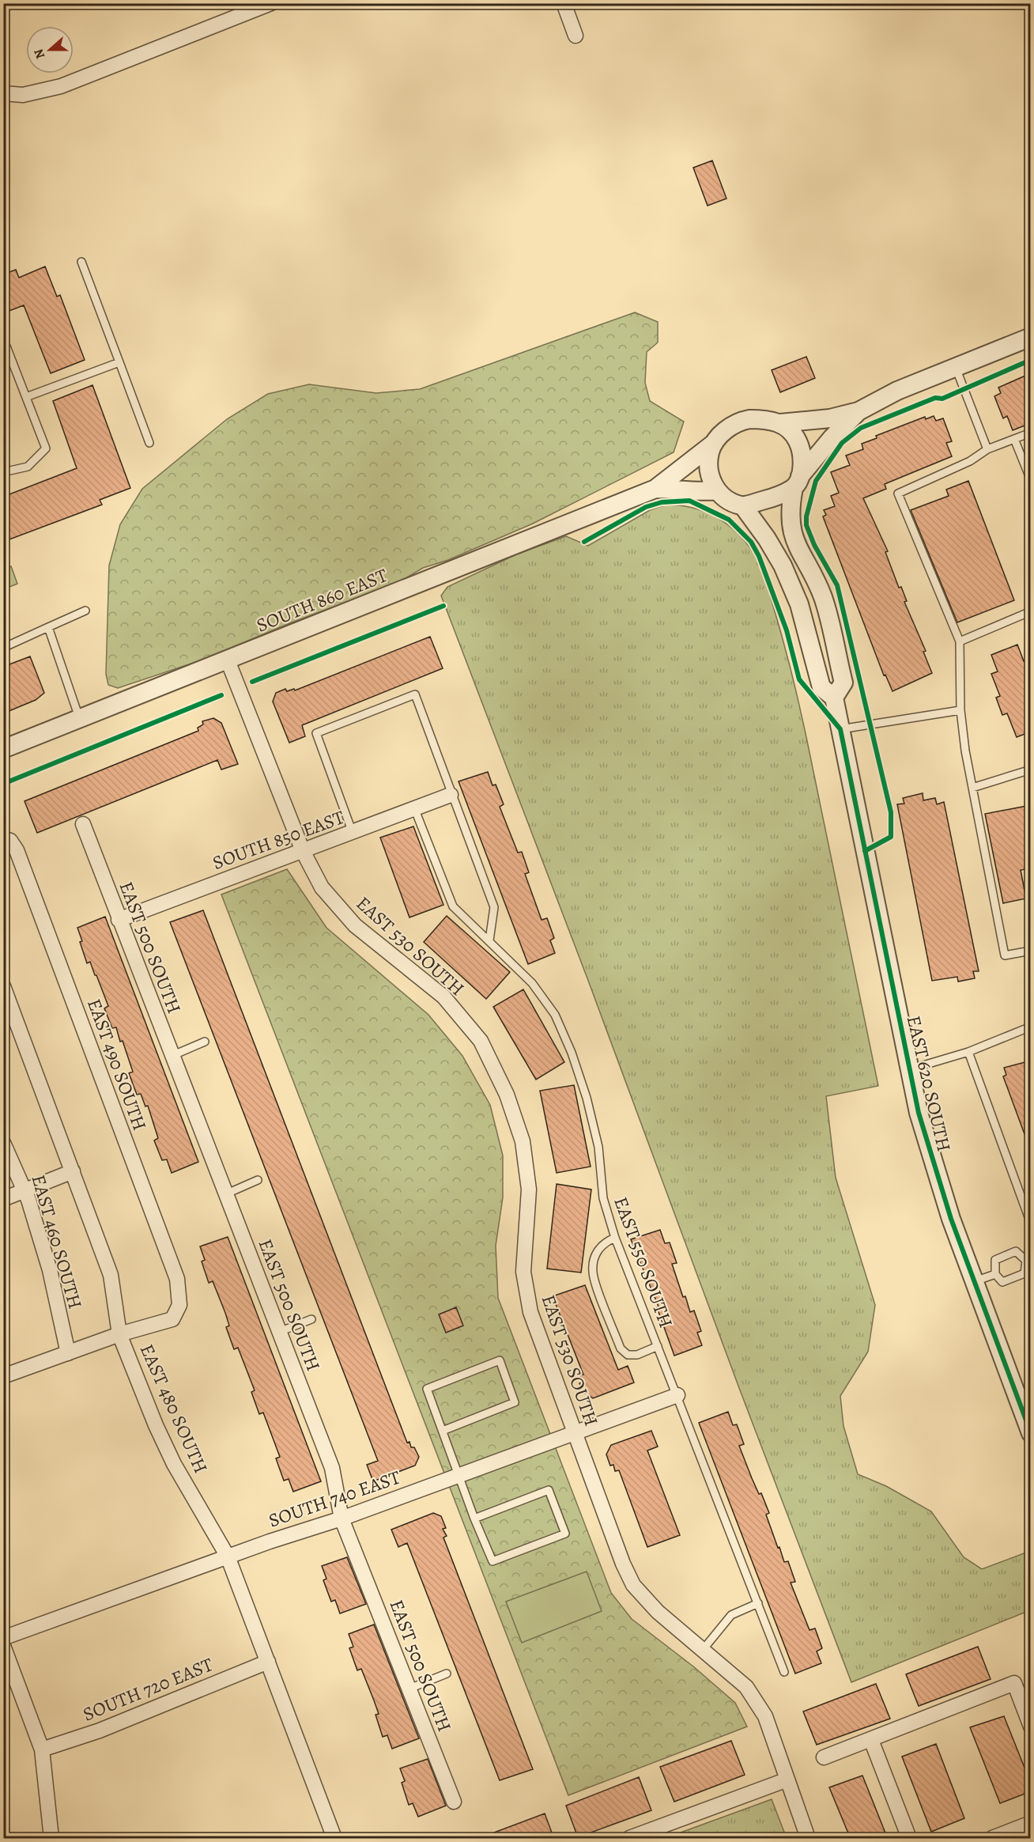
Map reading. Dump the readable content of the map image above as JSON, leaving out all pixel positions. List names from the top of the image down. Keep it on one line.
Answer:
{"streets":{"street":["SOUTH 860 EAST","SOUTH 850 EAST","EAST 530 SOUTH","EAST 500 SOUTH","EAST 490 SOUTH","EAST 620 SOUTH","EAST 460 SOUTH","EAST 480 SOUTH","SOUTH 740 EAST","SOUTH 720 EAST"],"lane":["EAST 550 SOUTH"]},"crossings":[["SOUTH 860 EAST","EAST 530 SOUTH"],["SOUTH 860 EAST","EAST 620 SOUTH"],["SOUTH 850 EAST","EAST 530 SOUTH"],["SOUTH 850 EAST","EAST 500 SOUTH"],["SOUTH 850 EAST","EAST 550 SOUTH"],["EAST 530 SOUTH","SOUTH 740 EAST"],["EAST 500 SOUTH","SOUTH 740 EAST"],["EAST 490 SOUTH","EAST 480 SOUTH"],["EAST 550 SOUTH","SOUTH 740 EAST"],["EAST 480 SOUTH","SOUTH 740 EAST"],["EAST 480 SOUTH","SOUTH 720 EAST"]],"north":"left"}
